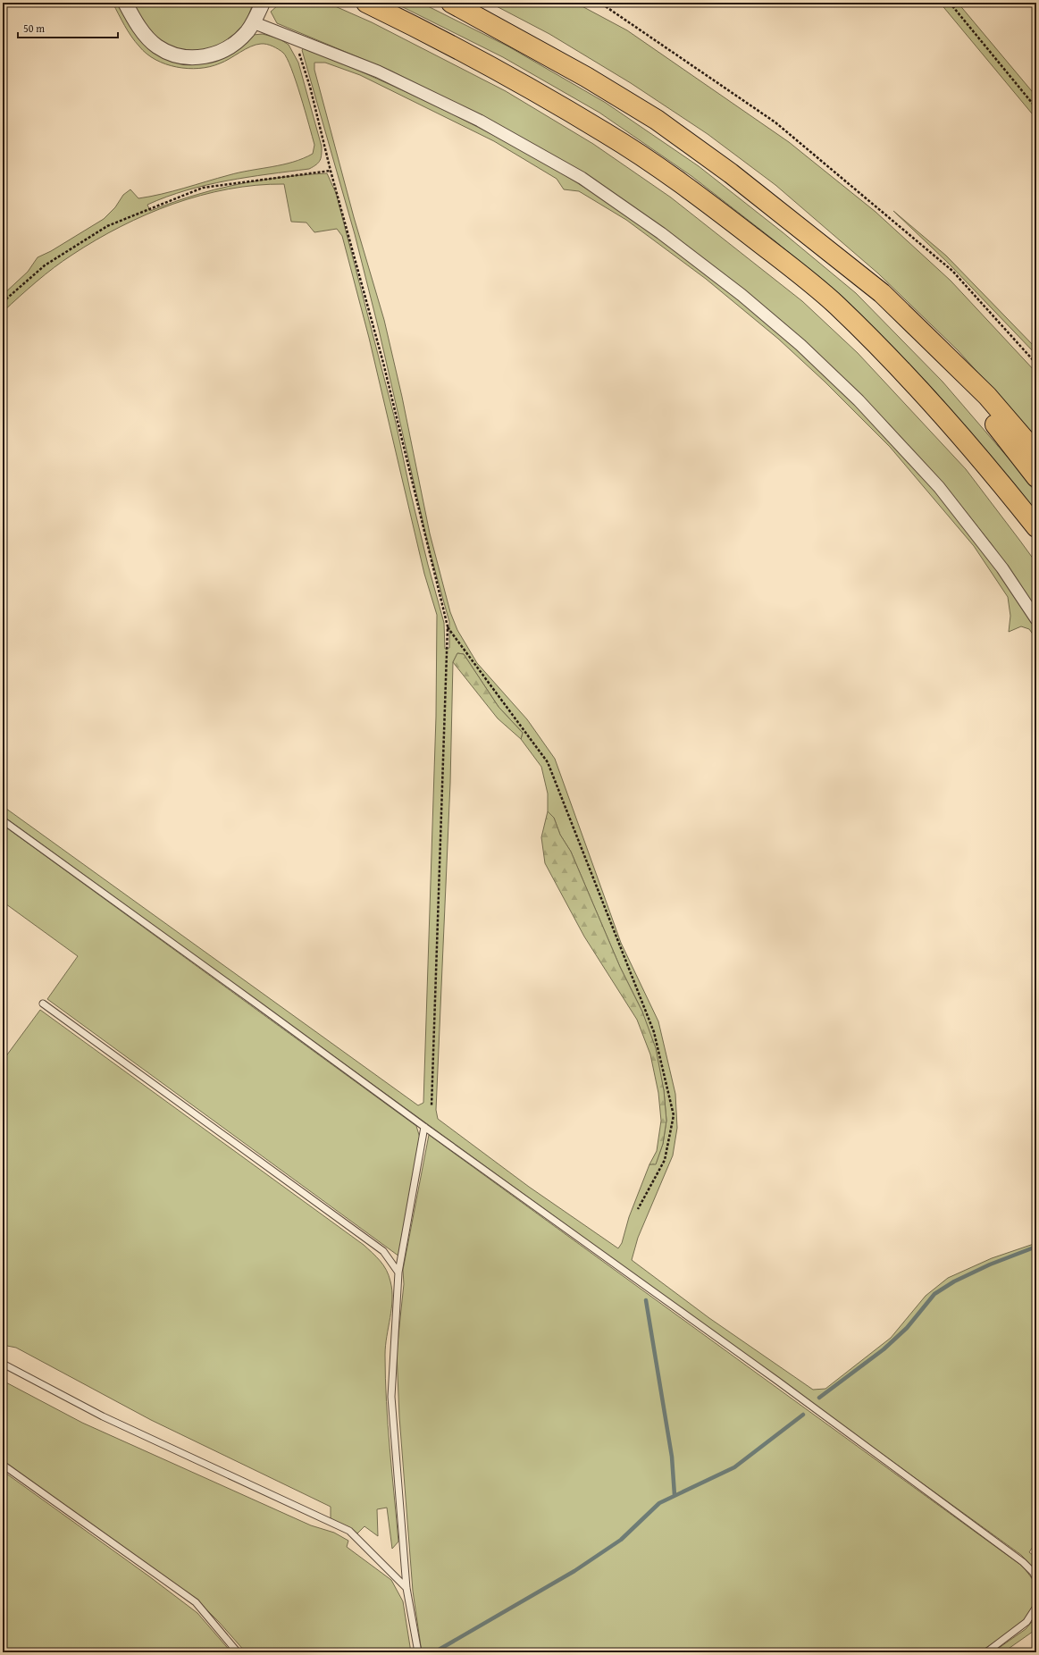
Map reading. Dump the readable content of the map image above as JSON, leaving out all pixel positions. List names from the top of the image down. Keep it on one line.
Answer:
{"scale_bar":"50 m"}
